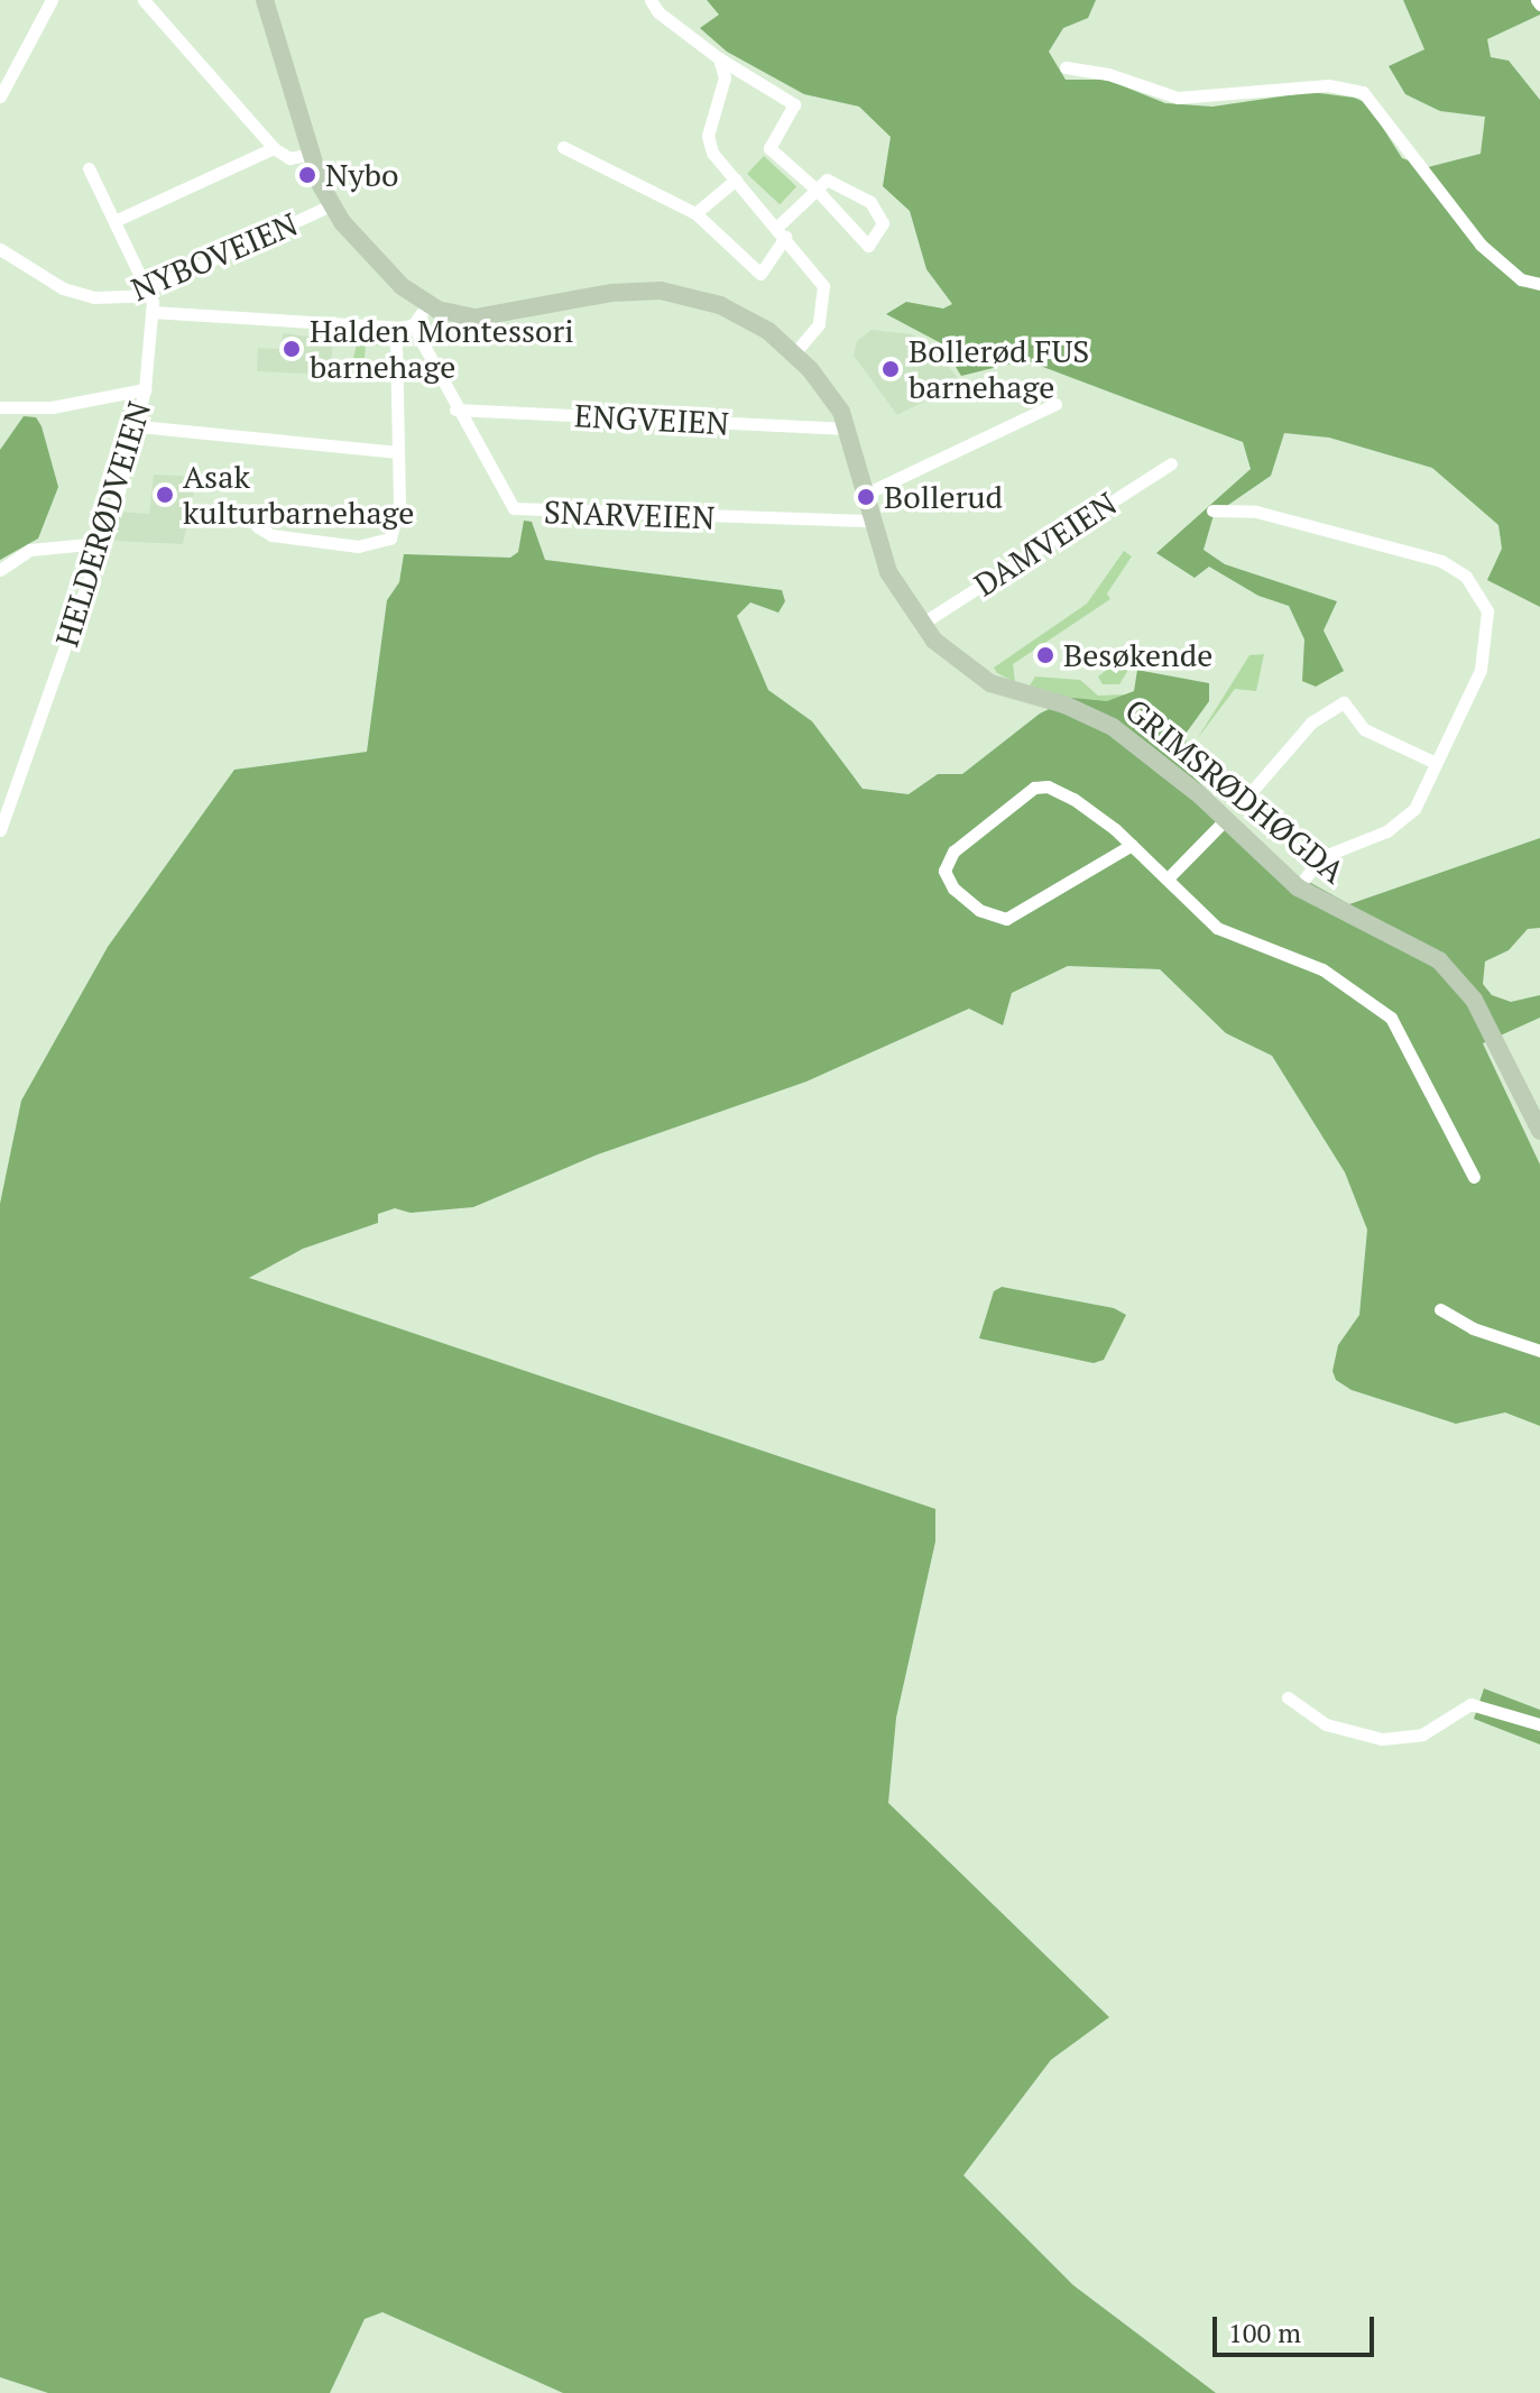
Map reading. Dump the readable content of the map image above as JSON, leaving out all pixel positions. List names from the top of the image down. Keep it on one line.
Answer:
{"streets":{"main road":["GRIMSRØDHØGDA"],"street":["NYBOVEIEN","ENGVEIEN","SNARVEIEN","HELDERØDVEIEN","DAMVEIEN"]},"crossings":[["NYBOVEIEN","HELDERØDVEIEN"],["NYBOVEIEN","GRIMSRØDHØGDA"],["ENGVEIEN","SNARVEIEN"],["ENGVEIEN","GRIMSRØDHØGDA"],["SNARVEIEN","GRIMSRØDHØGDA"],["DAMVEIEN","GRIMSRØDHØGDA"]],"places":["Nybo","Halden Montessori barnehage","Bollerød FUS barnehage","Asak kulturbarnehage","Bollerud","Besøkende"],"scale_bar":"100 m"}
